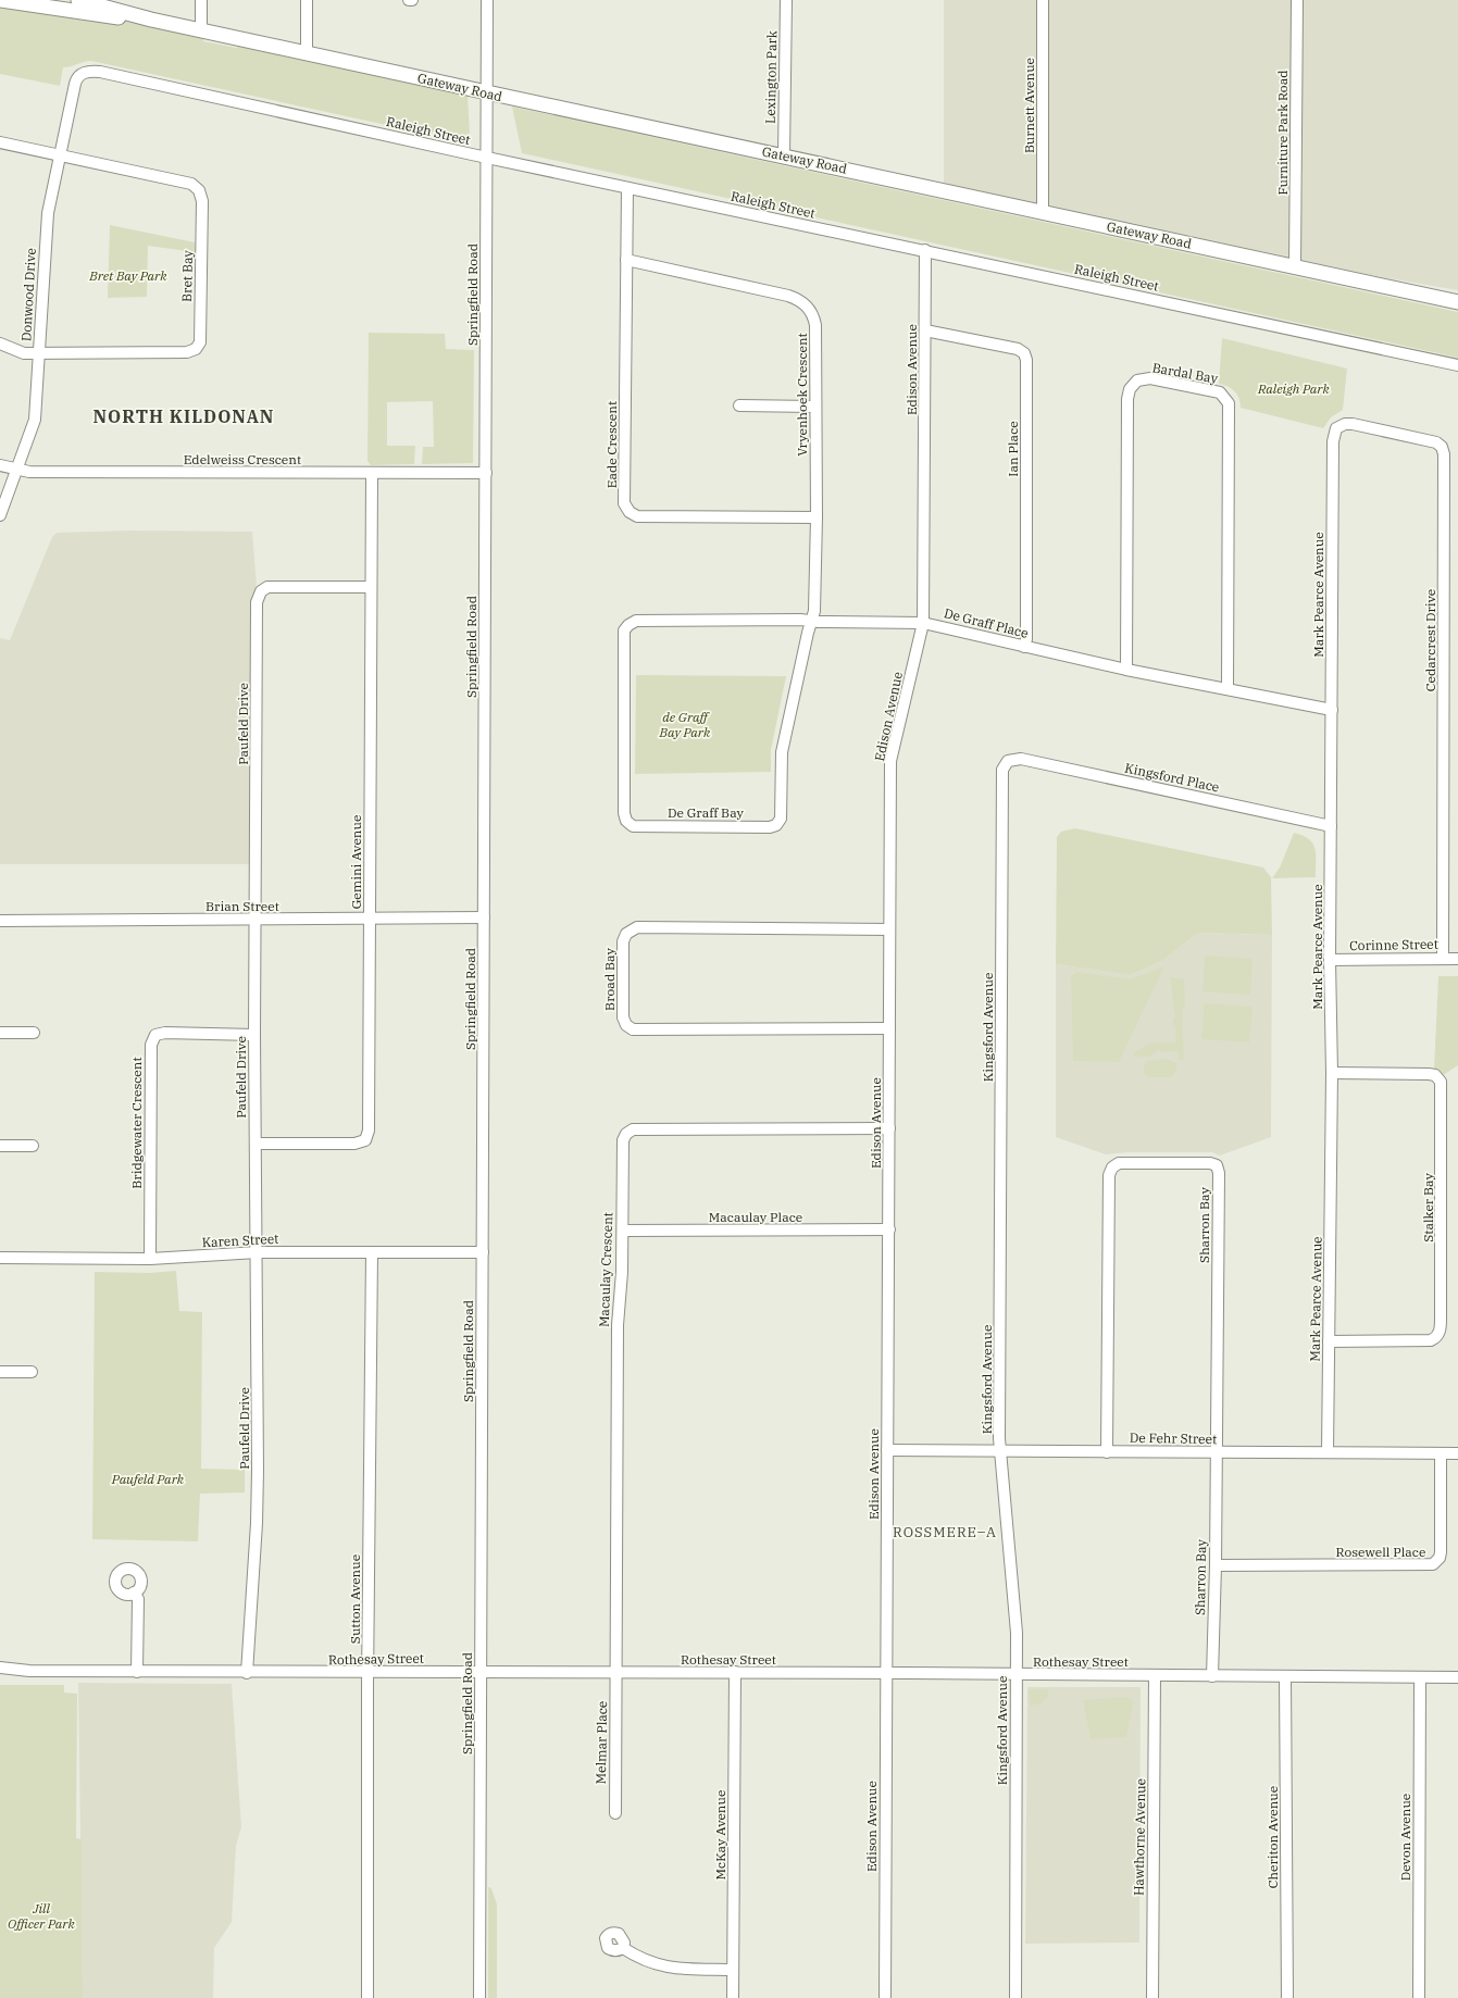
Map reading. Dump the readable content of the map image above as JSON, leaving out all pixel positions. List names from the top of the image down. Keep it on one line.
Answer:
{"streets":{"main road":["Gateway Road"],"street":["Lexington Park","Burnett Avenue","Raleigh Street","Furniture Park Road","Bret Bay","Donwood Drive","Springfield Road","Edison Avenue","Bardal Bay","Vryenhoek Crescent","Eade Crescent","Ian Place","Edelweiss Crescent","Mark Pearce Avenue","De Graff Place","Cedarcrest Drive","Paufeld Drive","Kingsford Place","De Graff Bay","Gemini Avenue","Brian Street","Corinne Street","Broad Bay","Kingsford Avenue","Bridgewater Crescent","Stalker Bay","Macaulay Place","Sharron Bay","Karen Street","Macaulay Crescent","De Fehr Street","Rosewell Place","Sutton Avenue","Rothesay Street","Melmar Place","McKay Avenue","Hawthorne Avenue","Cheriton Avenue","Devon Avenue"]},"crossings":[["Lexington Park","Gateway Road"],["Gateway Road","Burnett Avenue"],["Gateway Road","Furniture Park Road"],["Gateway Road","Springfield Road"],["Raleigh Street","Donwood Drive"],["Raleigh Street","Springfield Road"],["Raleigh Street","Edison Avenue"],["Raleigh Street","Eade Crescent"],["Bret Bay","Donwood Drive"],["Donwood Drive","Edelweiss Crescent"],["Springfield Road","Edelweiss Crescent"],["Springfield Road","Brian Street"],["Springfield Road","Karen Street"],["Springfield Road","Rothesay Street"],["Edison Avenue","Ian Place"],["Edison Avenue","De Graff Place"],["Edison Avenue","Broad Bay"],["Edison Avenue","Macaulay Place"],["Edison Avenue","Macaulay Crescent"],["Edison Avenue","De Fehr Street"],["Edison Avenue","Rothesay Street"],["Bardal Bay","De Graff Place"],["Vryenhoek Crescent","Eade Crescent"],["Vryenhoek Crescent","De Graff Place"],["Vryenhoek Crescent","De Graff Bay"],["Ian Place","De Graff Place"],["Edelweiss Crescent","Gemini Avenue"],["Mark Pearce Avenue","De Graff Place"],["Mark Pearce Avenue","Cedarcrest Drive"],["Mark Pearce Avenue","Kingsford Place"],["Mark Pearce Avenue","Corinne Street"],["Mark Pearce Avenue","Stalker Bay"],["Mark Pearce Avenue","De Fehr Street"],["De Graff Place","De Graff Bay"],["Cedarcrest Drive","Corinne Street"],["Paufeld Drive","Gemini Avenue"],["Paufeld Drive","Brian Street"],["Paufeld Drive","Bridgewater Crescent"],["Paufeld Drive","Karen Street"],["Paufeld Drive","Rothesay Street"],["Kingsford Place","Kingsford Avenue"],["Gemini Avenue","Brian Street"],["Kingsford Avenue","De Fehr Street"],["Kingsford Avenue","Rothesay Street"],["Bridgewater Crescent","Karen Street"],["Macaulay Place","Macaulay Crescent"],["Sharron Bay","De Fehr Street"],["Sharron Bay","Rosewell Place"],["Sharron Bay","Rothesay Street"],["Karen Street","Sutton Avenue"],["Macaulay Crescent","Rothesay Street"],["Macaulay Crescent","Melmar Place"],["De Fehr Street","Rosewell Place"],["Sutton Avenue","Rothesay Street"],["Rothesay Street","Melmar Place"],["Rothesay Street","McKay Avenue"],["Rothesay Street","Hawthorne Avenue"],["Rothesay Street","Cheriton Avenue"],["Rothesay Street","Devon Avenue"]],"districts":["NORTH KILDONAN","ROSSMERE–A"],"parks":["Bret Bay Park","Raleigh Park","de Graff Bay Park","Paufeld Park","Jill Officer Park"]}
